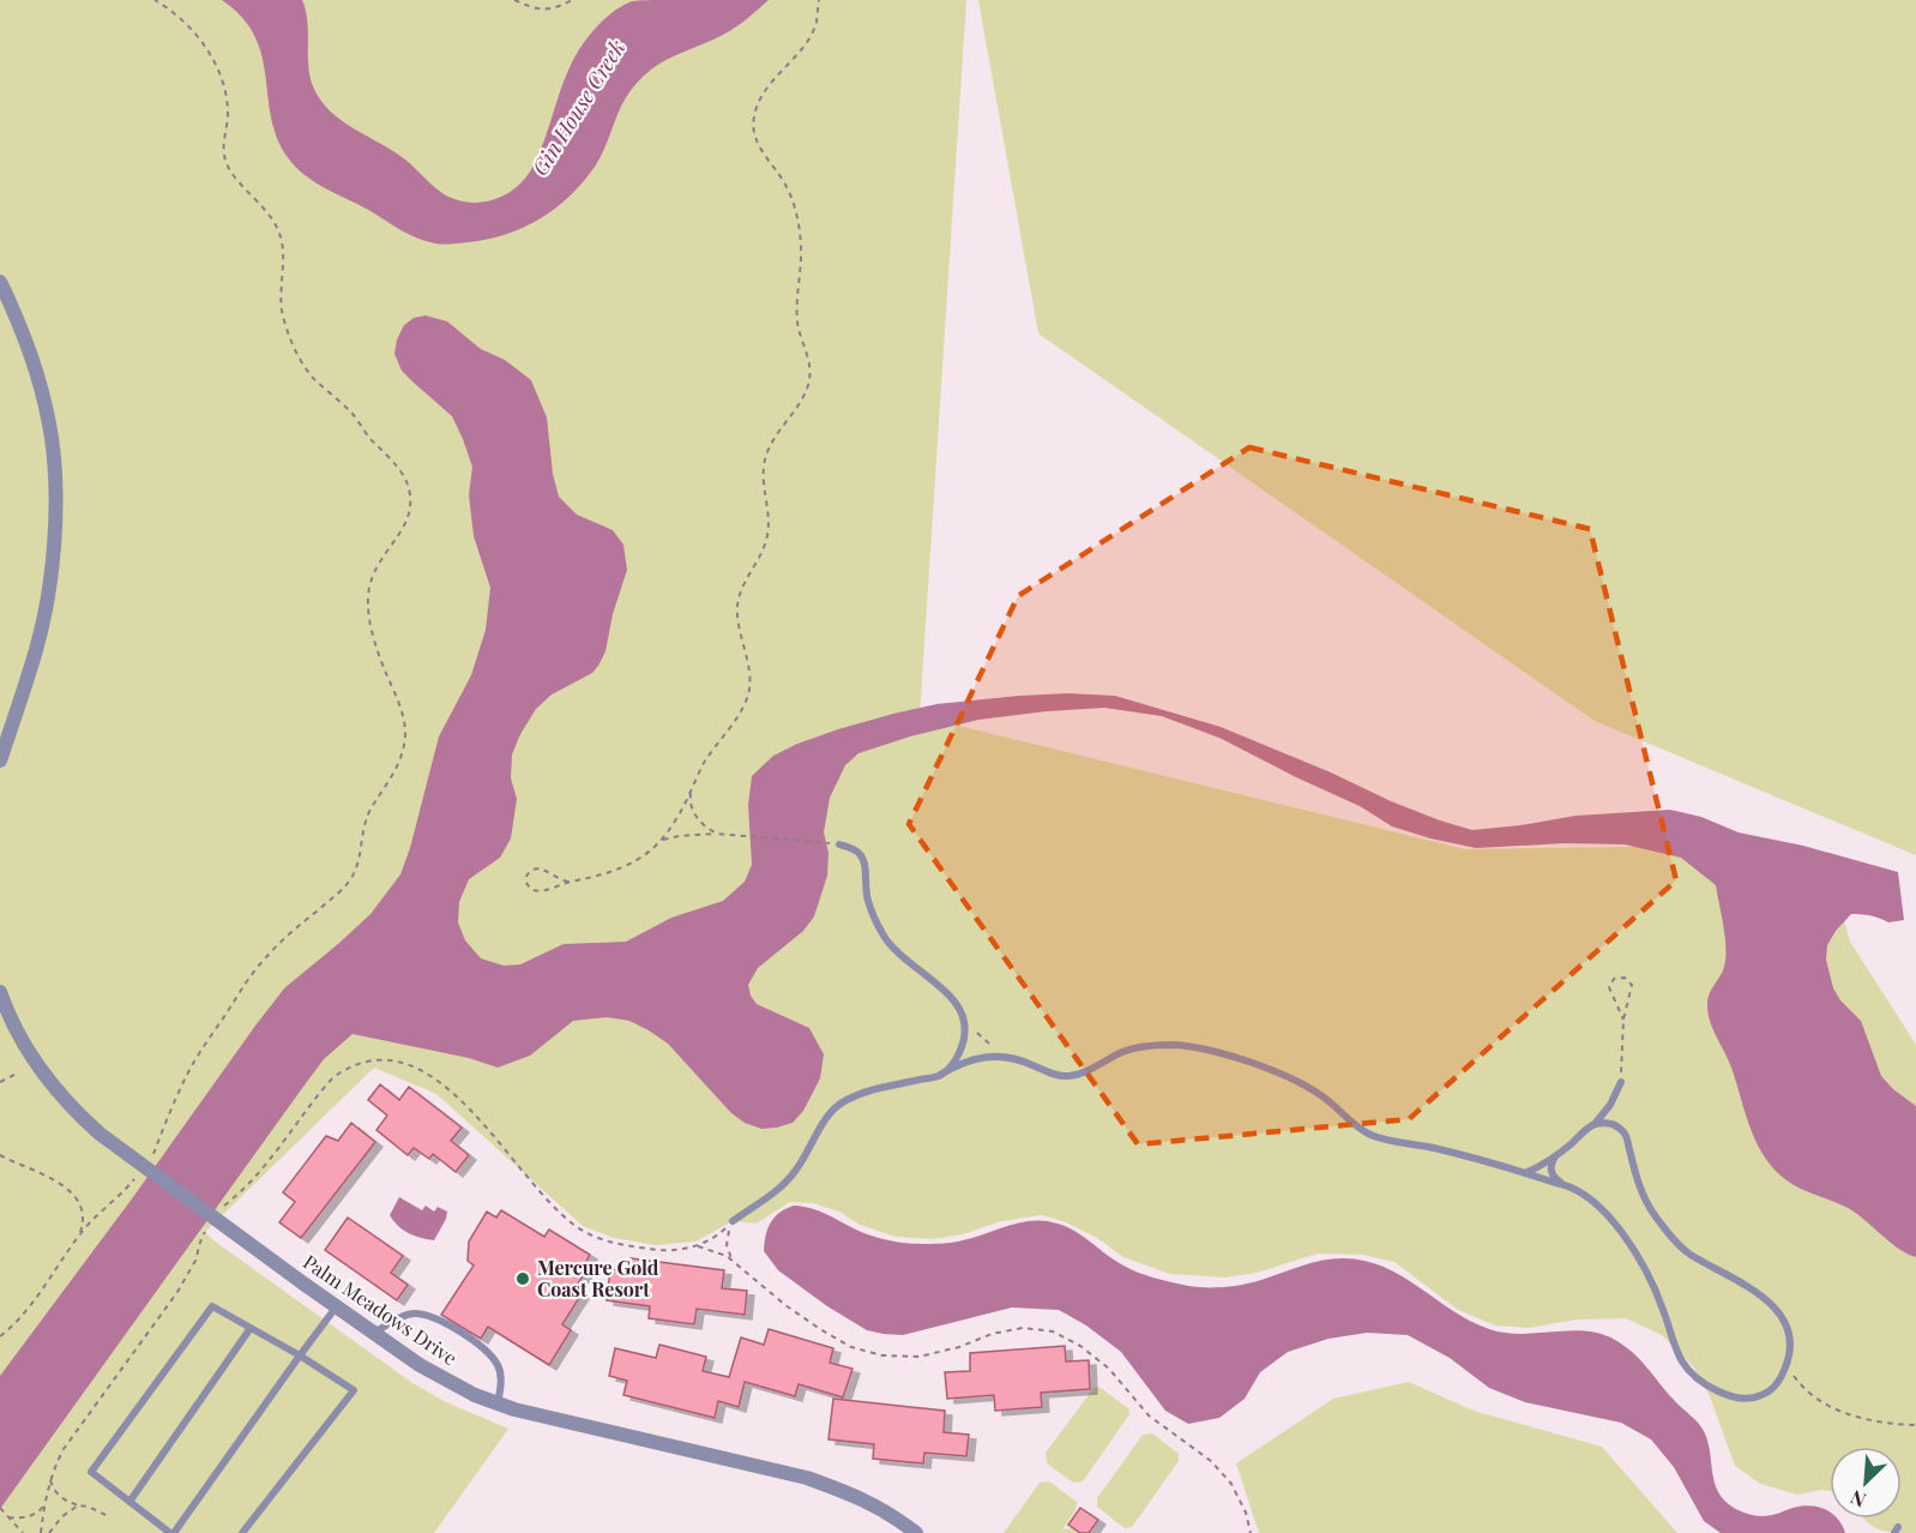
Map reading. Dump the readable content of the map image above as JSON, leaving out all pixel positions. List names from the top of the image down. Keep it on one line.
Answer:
{"streets":{"street":["Palm Meadows Drive"]},"water":["Gin House Creek"],"places":["Mercure Gold Coast Resort"],"north":"bottom left"}
